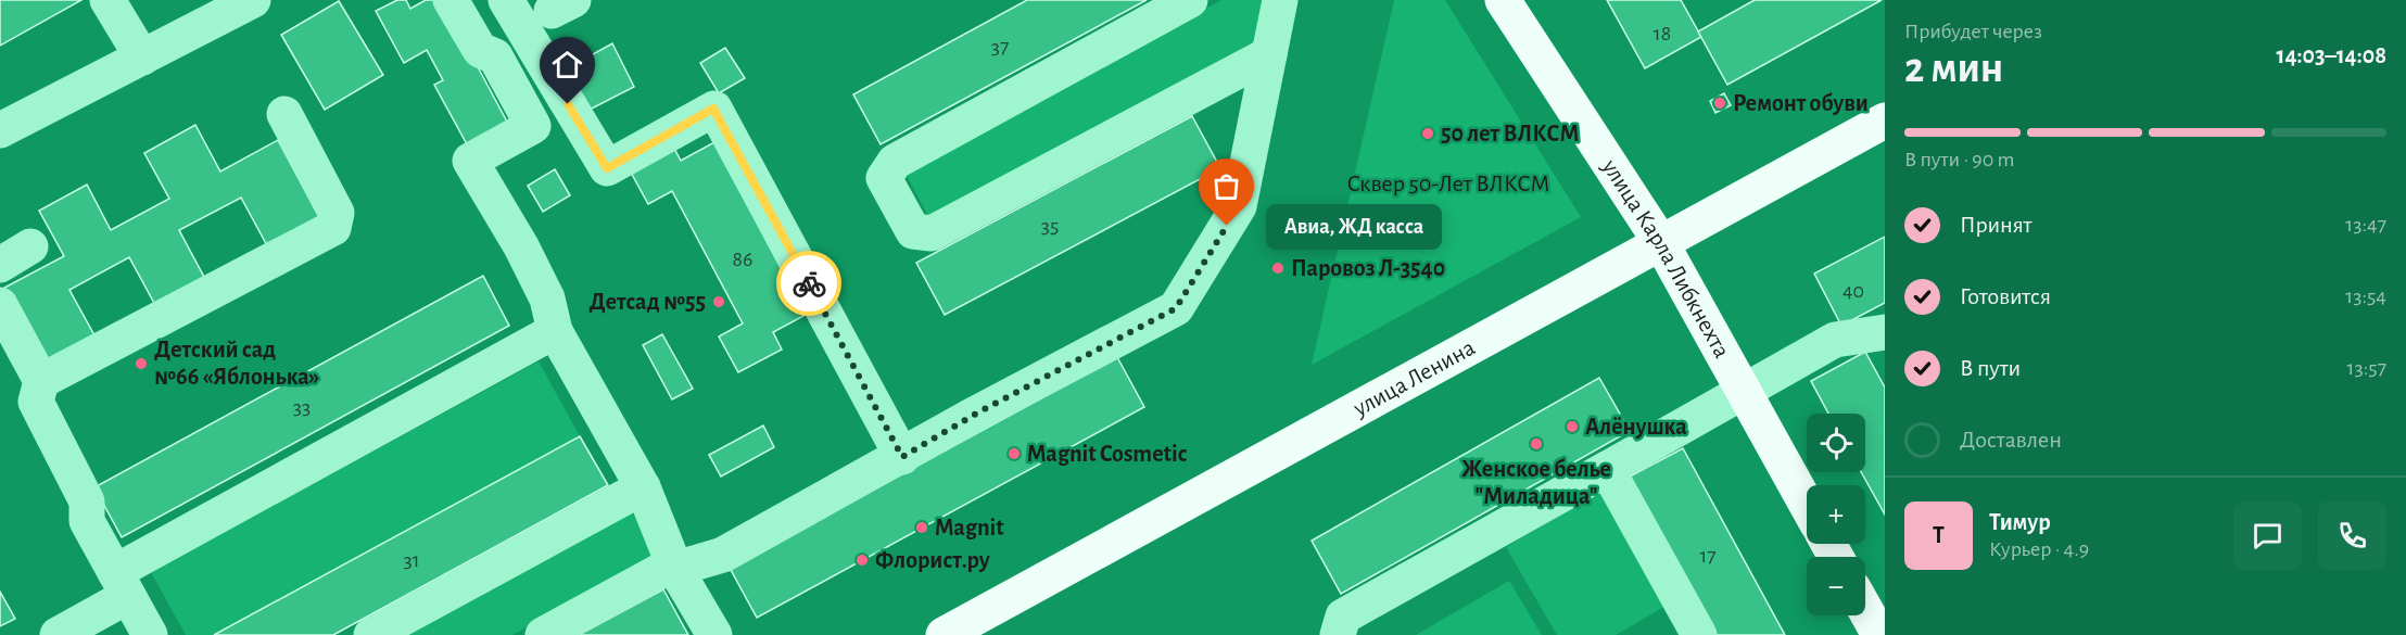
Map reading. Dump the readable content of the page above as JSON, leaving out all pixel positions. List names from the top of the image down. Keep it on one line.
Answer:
{"streets":{"main road":["улица Карла Либкнехта","улица Ленина"]},"crossings":[["улица Карла Либкнехта","улица Ленина"]],"parks":["Сквер 50-Лет ВЛКСМ"],"places":["Ремонт обуви","50 лет ВЛКСМ","Авиа, ЖД касса","Паровоз Л-3540","Детсад №55","Детский сад №66 «Яблонька»","Алёнушка","Женское белье \"Миладица\"","Magnit Cosmetic","Magnit","Флорист.ру"],"house_numbers":["18","37","35","86","40","33","17","31"],"page":{"heading":["2 мин","Прибудет через","14:03–14:08"],"panel":["Тимур","Курьер · 4.9"],"bar":"В пути · 90 m","list":[["Принят","13:47"],["Готовится","13:54"],["В пути","13:57"],"Доставлен"],"bubble":"Авиа, ЖД касса","map_buttons":["+","−"],"round":"Т"}}
